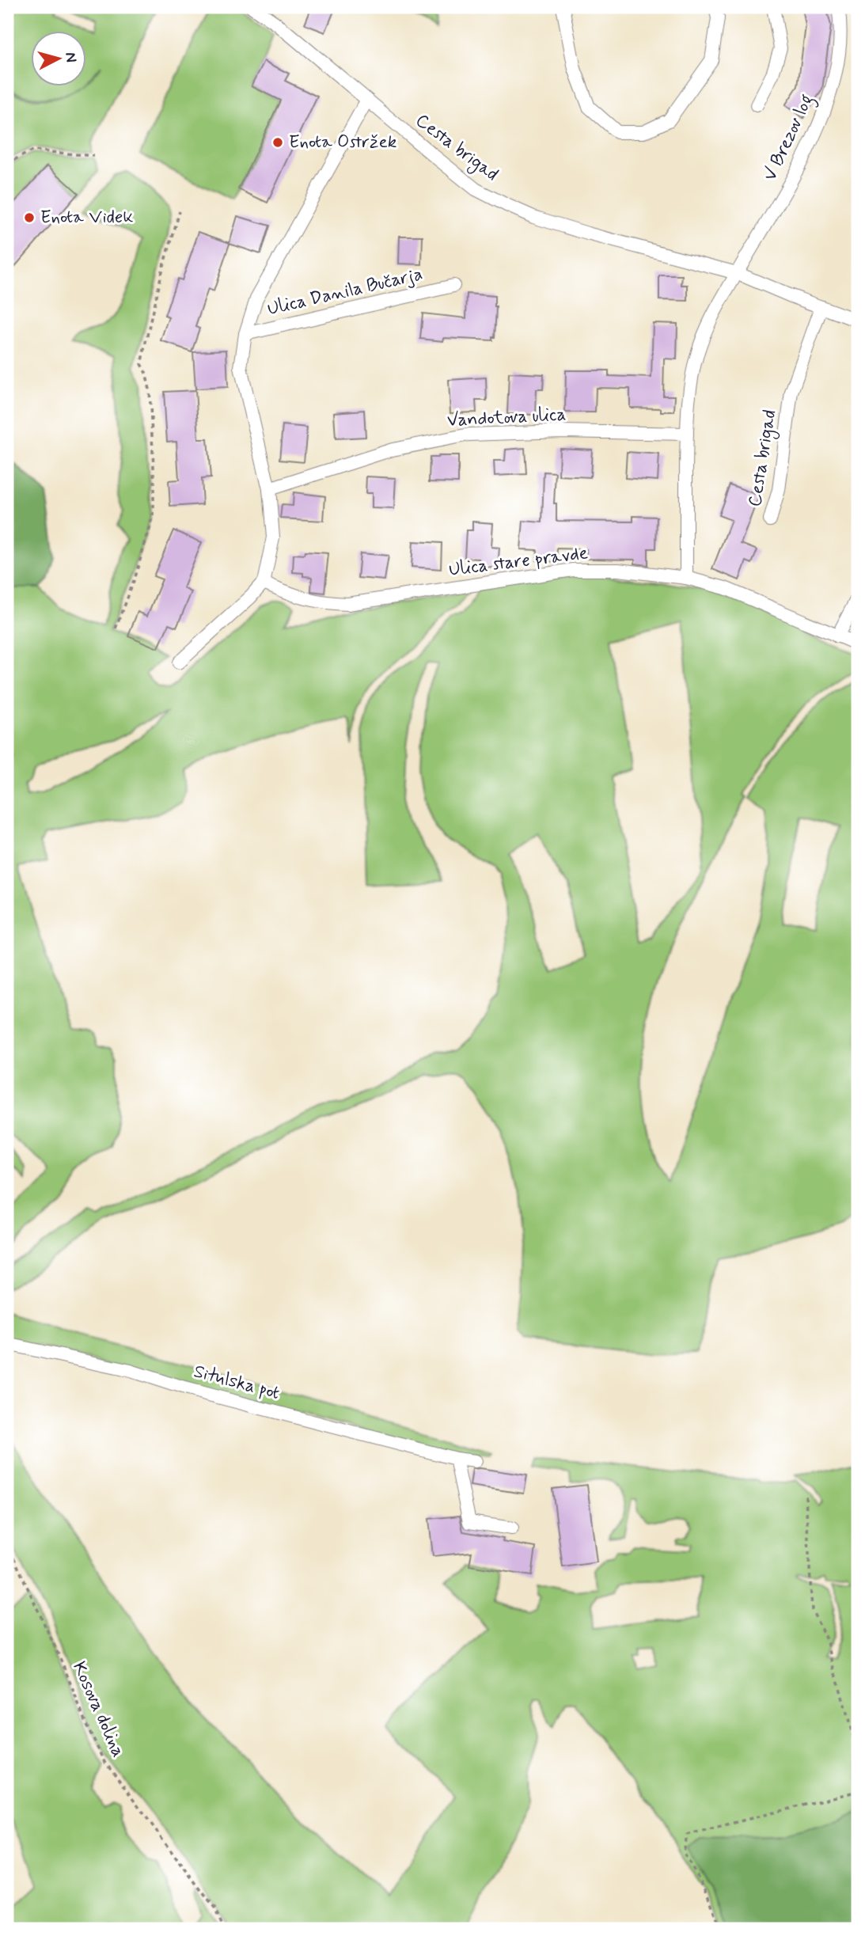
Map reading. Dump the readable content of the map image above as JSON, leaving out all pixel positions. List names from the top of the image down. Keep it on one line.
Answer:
{"streets":{"street":["V Brezov log","Cesta brigad","Ulica Danila Bučarja","Vandotova ulica","Ulica stare pravde","Situlska pot"],"path":["Kosova dolina"]},"crossings":[["V Brezov log","Cesta brigad"],["Cesta brigad","Ulica Danila Bučarja"],["Ulica Danila Bučarja","Vandotova ulica"],["Ulica Danila Bučarja","Ulica stare pravde"]],"places":["Enota Ostržek","Enota Videk"],"north":"right"}
